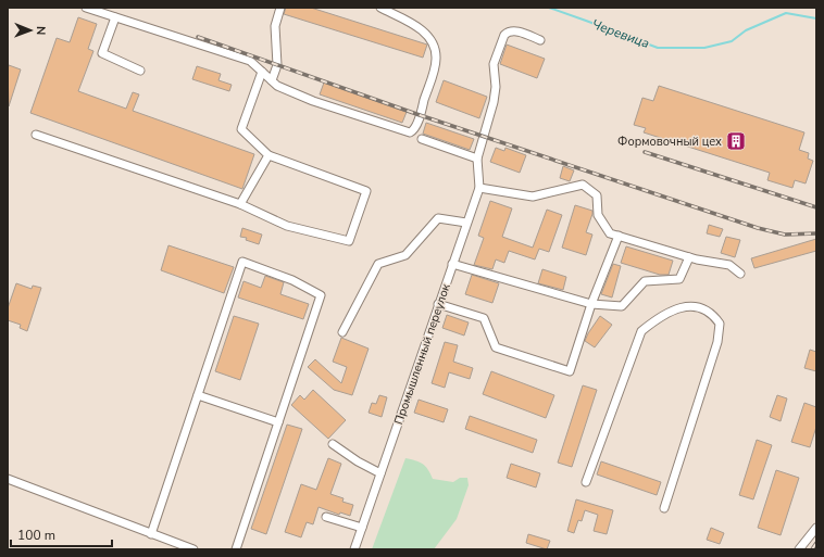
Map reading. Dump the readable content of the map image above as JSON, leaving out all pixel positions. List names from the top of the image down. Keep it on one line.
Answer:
{"streets":{"street":["Промышленный переулок"]},"water":["Черевица"],"places":{"building":["Формовочный цех"]},"scale_bar":"100 m","north":"right"}
